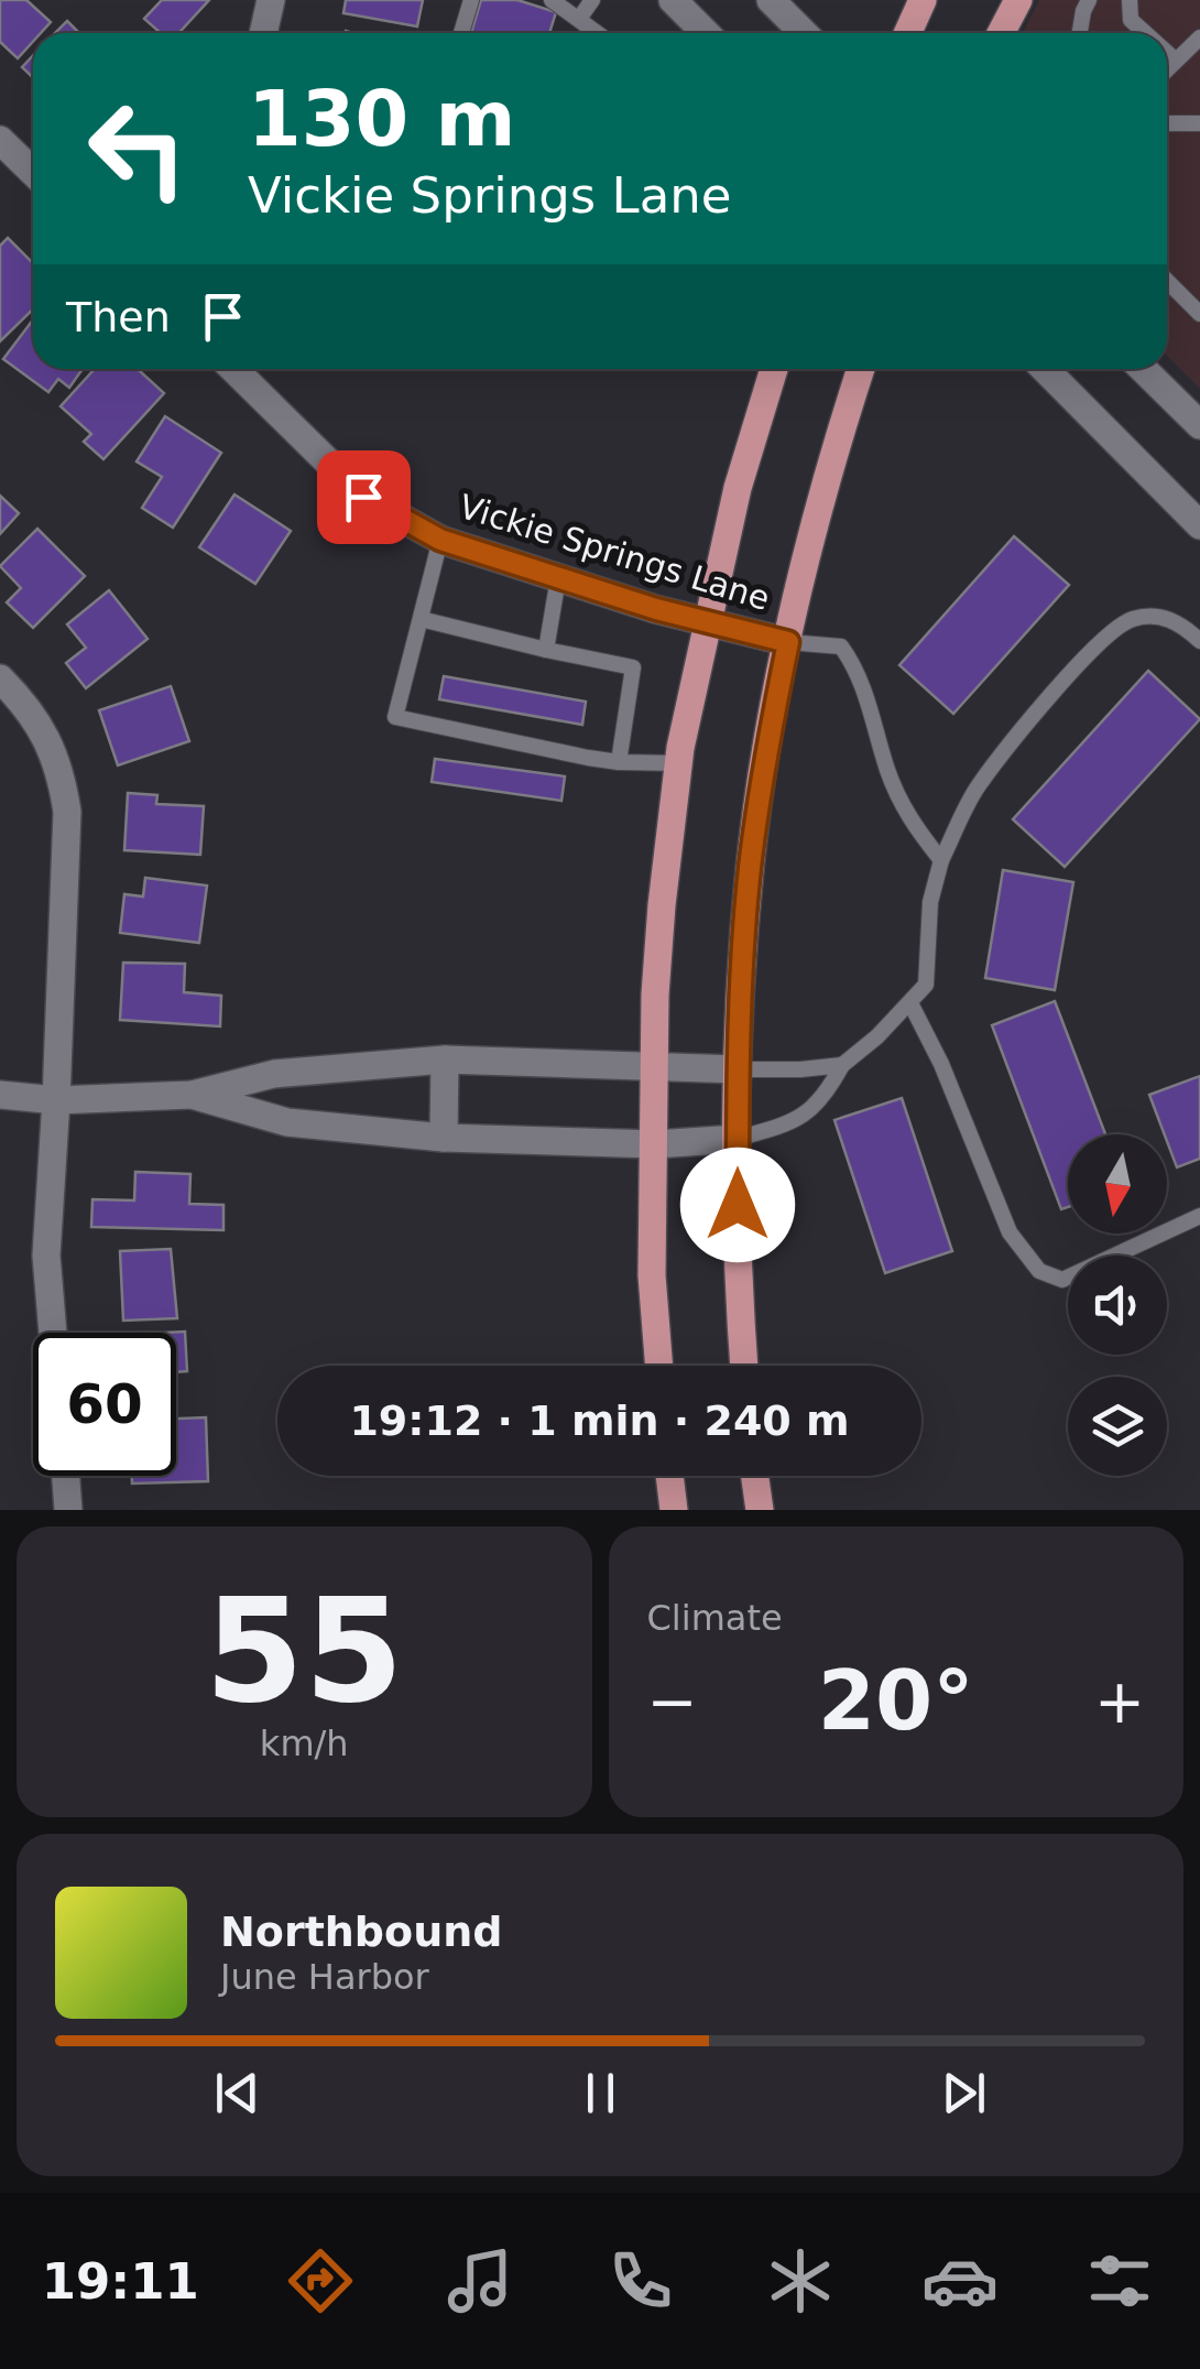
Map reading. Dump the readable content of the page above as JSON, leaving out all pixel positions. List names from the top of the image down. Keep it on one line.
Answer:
{"streets":{"street":["Vickie Springs Lane"]},"north":"bottom","page":{"turn":["130 m","Vickie Springs Lane"],"then":"Then","limit":"60","trip":"19:12 · 1 min · 240 m","tile":[["55","km/h"],"Climate"],"heat":["−","20°","+"],"song":["Northbound","June Harbor"],"tabs":"19:11"}}
